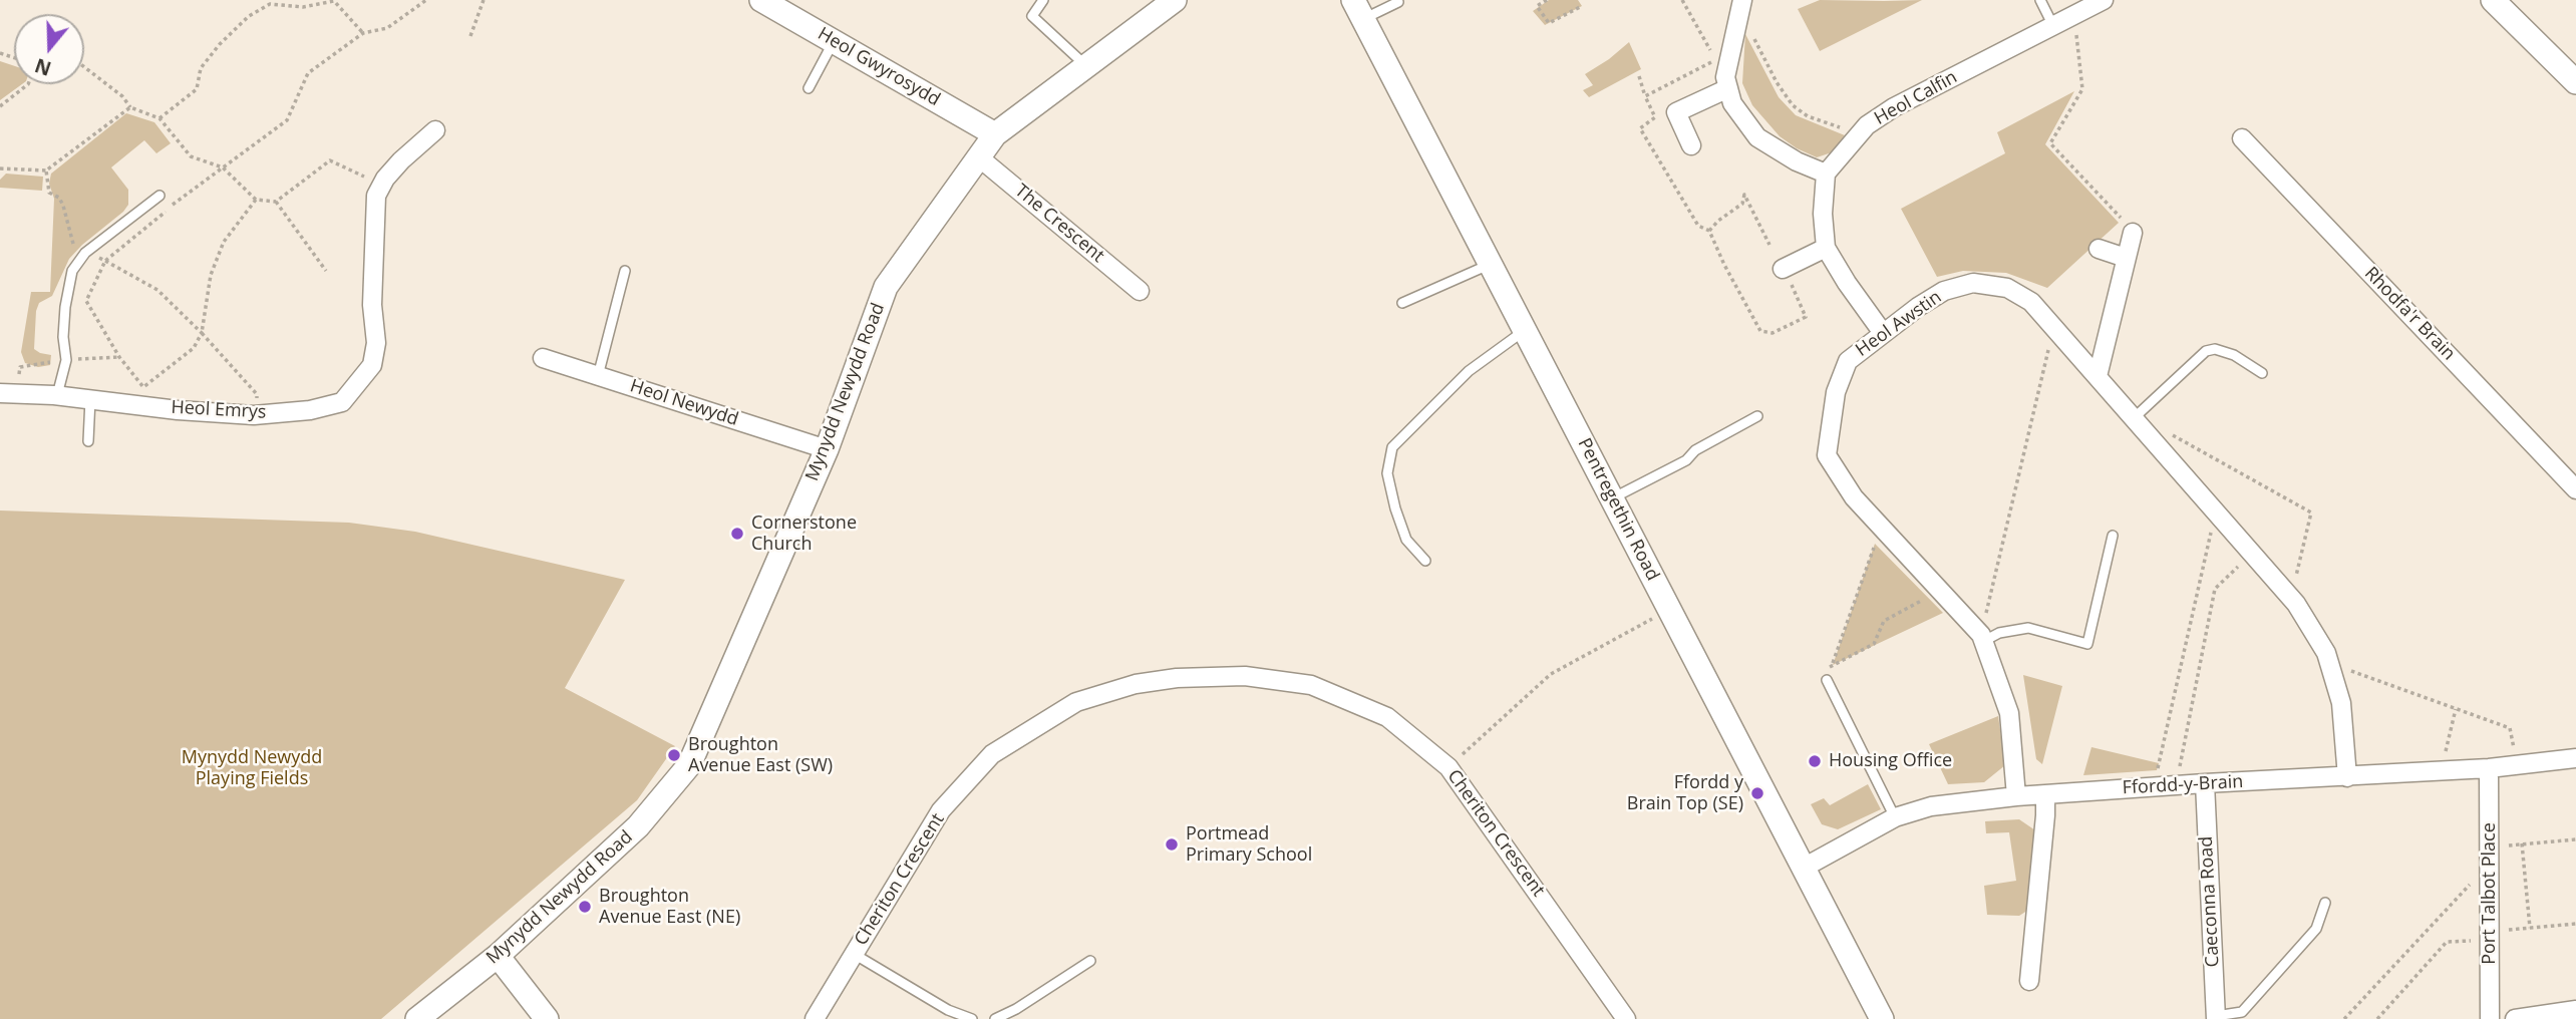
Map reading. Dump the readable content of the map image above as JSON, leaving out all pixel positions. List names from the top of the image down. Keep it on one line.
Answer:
{"streets":{"street":["Heol Gwyrosydd","Heol Calfin","The Crescent","Rhodfa'r Brain","Heol Awstin","Mynydd Newydd Road","Heol Newydd","Heol Emrys","Pentregethin Road","Ffordd-y-Brain","Cheriton Crescent","Port Talbot Place","Caeconna Road"]},"crossings":[["Heol Gwyrosydd","Mynydd Newydd Road"],["The Crescent","Mynydd Newydd Road"],["Heol Awstin","Ffordd-y-Brain"],["Mynydd Newydd Road","Heol Newydd"],["Pentregethin Road","Ffordd-y-Brain"],["Ffordd-y-Brain","Port Talbot Place"],["Ffordd-y-Brain","Caeconna Road"]],"parks":["Mynydd Newydd Playing Fields"],"places":["Cornerstone Church","Broughton Avenue East (SW)","Housing Office","Ffordd y Brain Top (SE)","Portmead Primary School","Broughton Avenue East (NE)"],"north":"bottom"}
